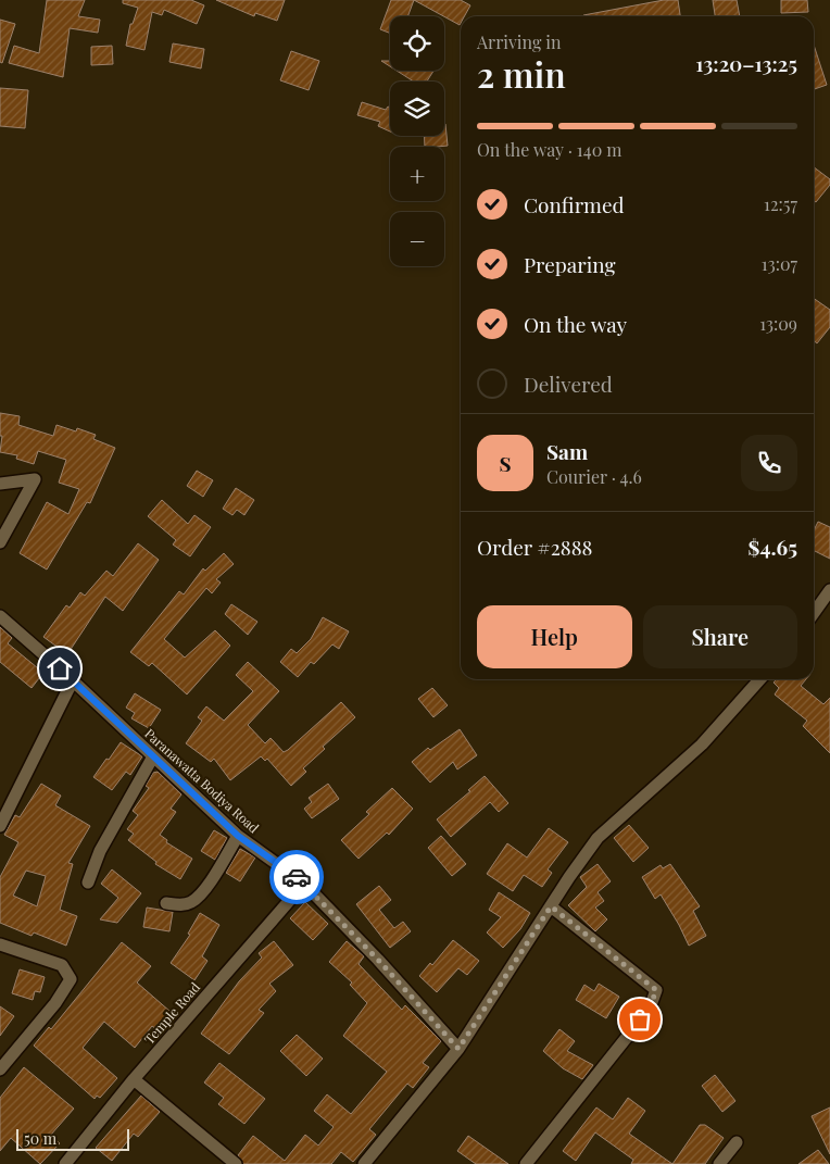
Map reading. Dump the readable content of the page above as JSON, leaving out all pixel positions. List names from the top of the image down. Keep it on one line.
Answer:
{"streets":{"street":["Paranawatta Bodiya Road","Temple Road"]},"crossings":[["Paranawatta Bodiya Road","Temple Road"]],"scale_bar":"50 m","page":{"map_buttons":["+","−"],"heading":["2 min","Arriving in","13:20–13:25"],"panel":["Sam","Courier · 4.6","Order #2888","$4.65"],"bar":"On the way · 140 m","list":[["Confirmed","12:57"],["Preparing","13:07"],["On the way","13:09"],"Delivered"],"round":"S","buttons":["Help","Share"],"scale":"50 m"}}
